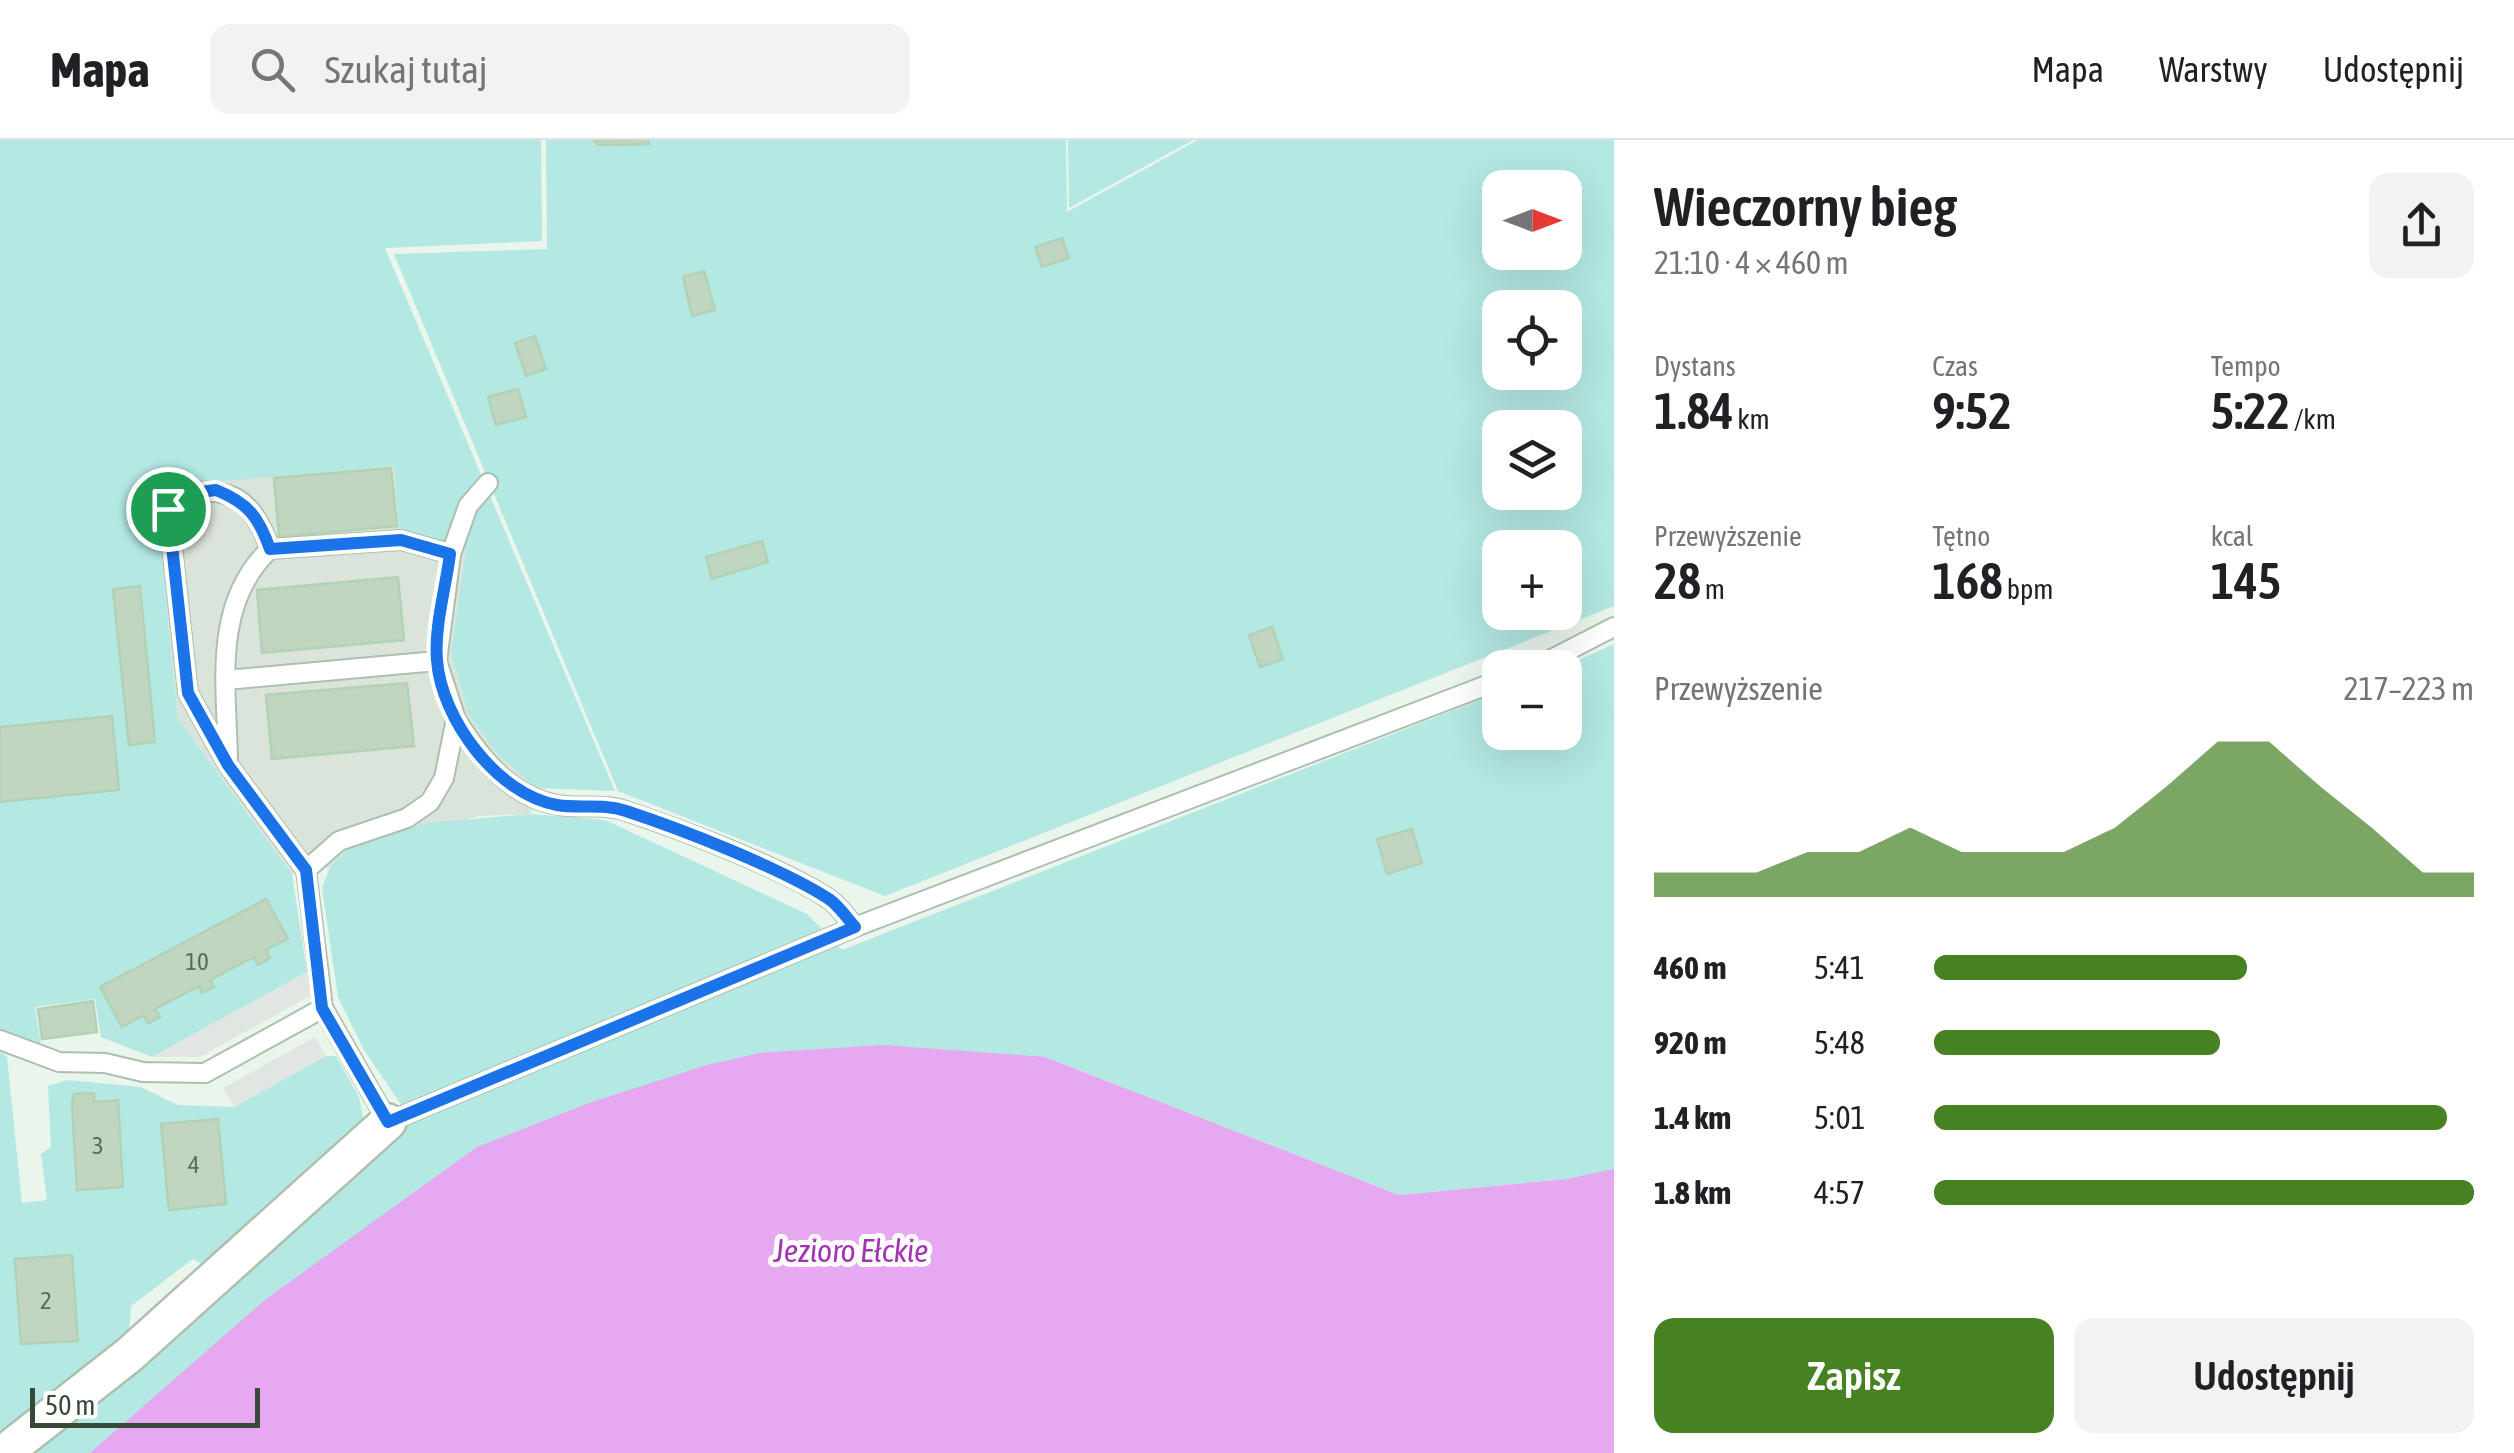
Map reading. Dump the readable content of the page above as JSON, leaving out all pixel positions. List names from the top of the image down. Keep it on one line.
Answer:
{"water":["Jezioro Ełckie"],"house_numbers":["10","3","4","2"],"scale_bar":"50 m","north":"right","page":{"header":"Mapa","search":"Szukaj tutaj","nav":["Mapa","Warstwy","Udostępnij"],"heading":["Wieczorny bieg","21:10 · 4 × 460 m"],"map_buttons":["+","−"],"stats":[["Dystans","1.84 km"],["Czas","9:52"],["Tempo","5:22 /km"],["Przewyższenie","28 m"],["Tętno","168 bpm"],["kcal","145"]],"chart":["Przewyższenie","217–223 m"],"list":[{"name":"460 m","note":"5:41"},{"name":"920 m","note":"5:48"},{"name":"1.4 km","note":"5:01"},{"name":"1.8 km","note":"4:57"}],"buttons":["Zapisz","Udostępnij"],"scale":"50 m"}}
